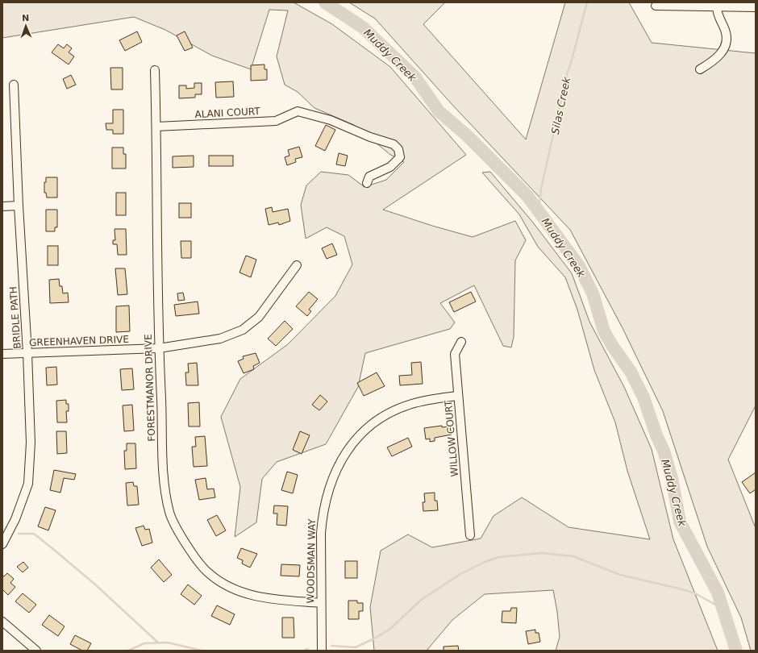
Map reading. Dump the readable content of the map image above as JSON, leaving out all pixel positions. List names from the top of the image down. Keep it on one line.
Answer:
{"streets":{"street":["ALANI COURT","BRIDLE PATH","GREENHAVEN DRIVE","FORESTMANOR DRIVE","WILLOW COURT","WOODSMAN WAY"]},"crossings":[["ALANI COURT","FORESTMANOR DRIVE"],["BRIDLE PATH","GREENHAVEN DRIVE"],["GREENHAVEN DRIVE","FORESTMANOR DRIVE"],["FORESTMANOR DRIVE","WOODSMAN WAY"],["WILLOW COURT","WOODSMAN WAY"]],"water":["Muddy Creek","Silas Creek"],"north":"top"}
